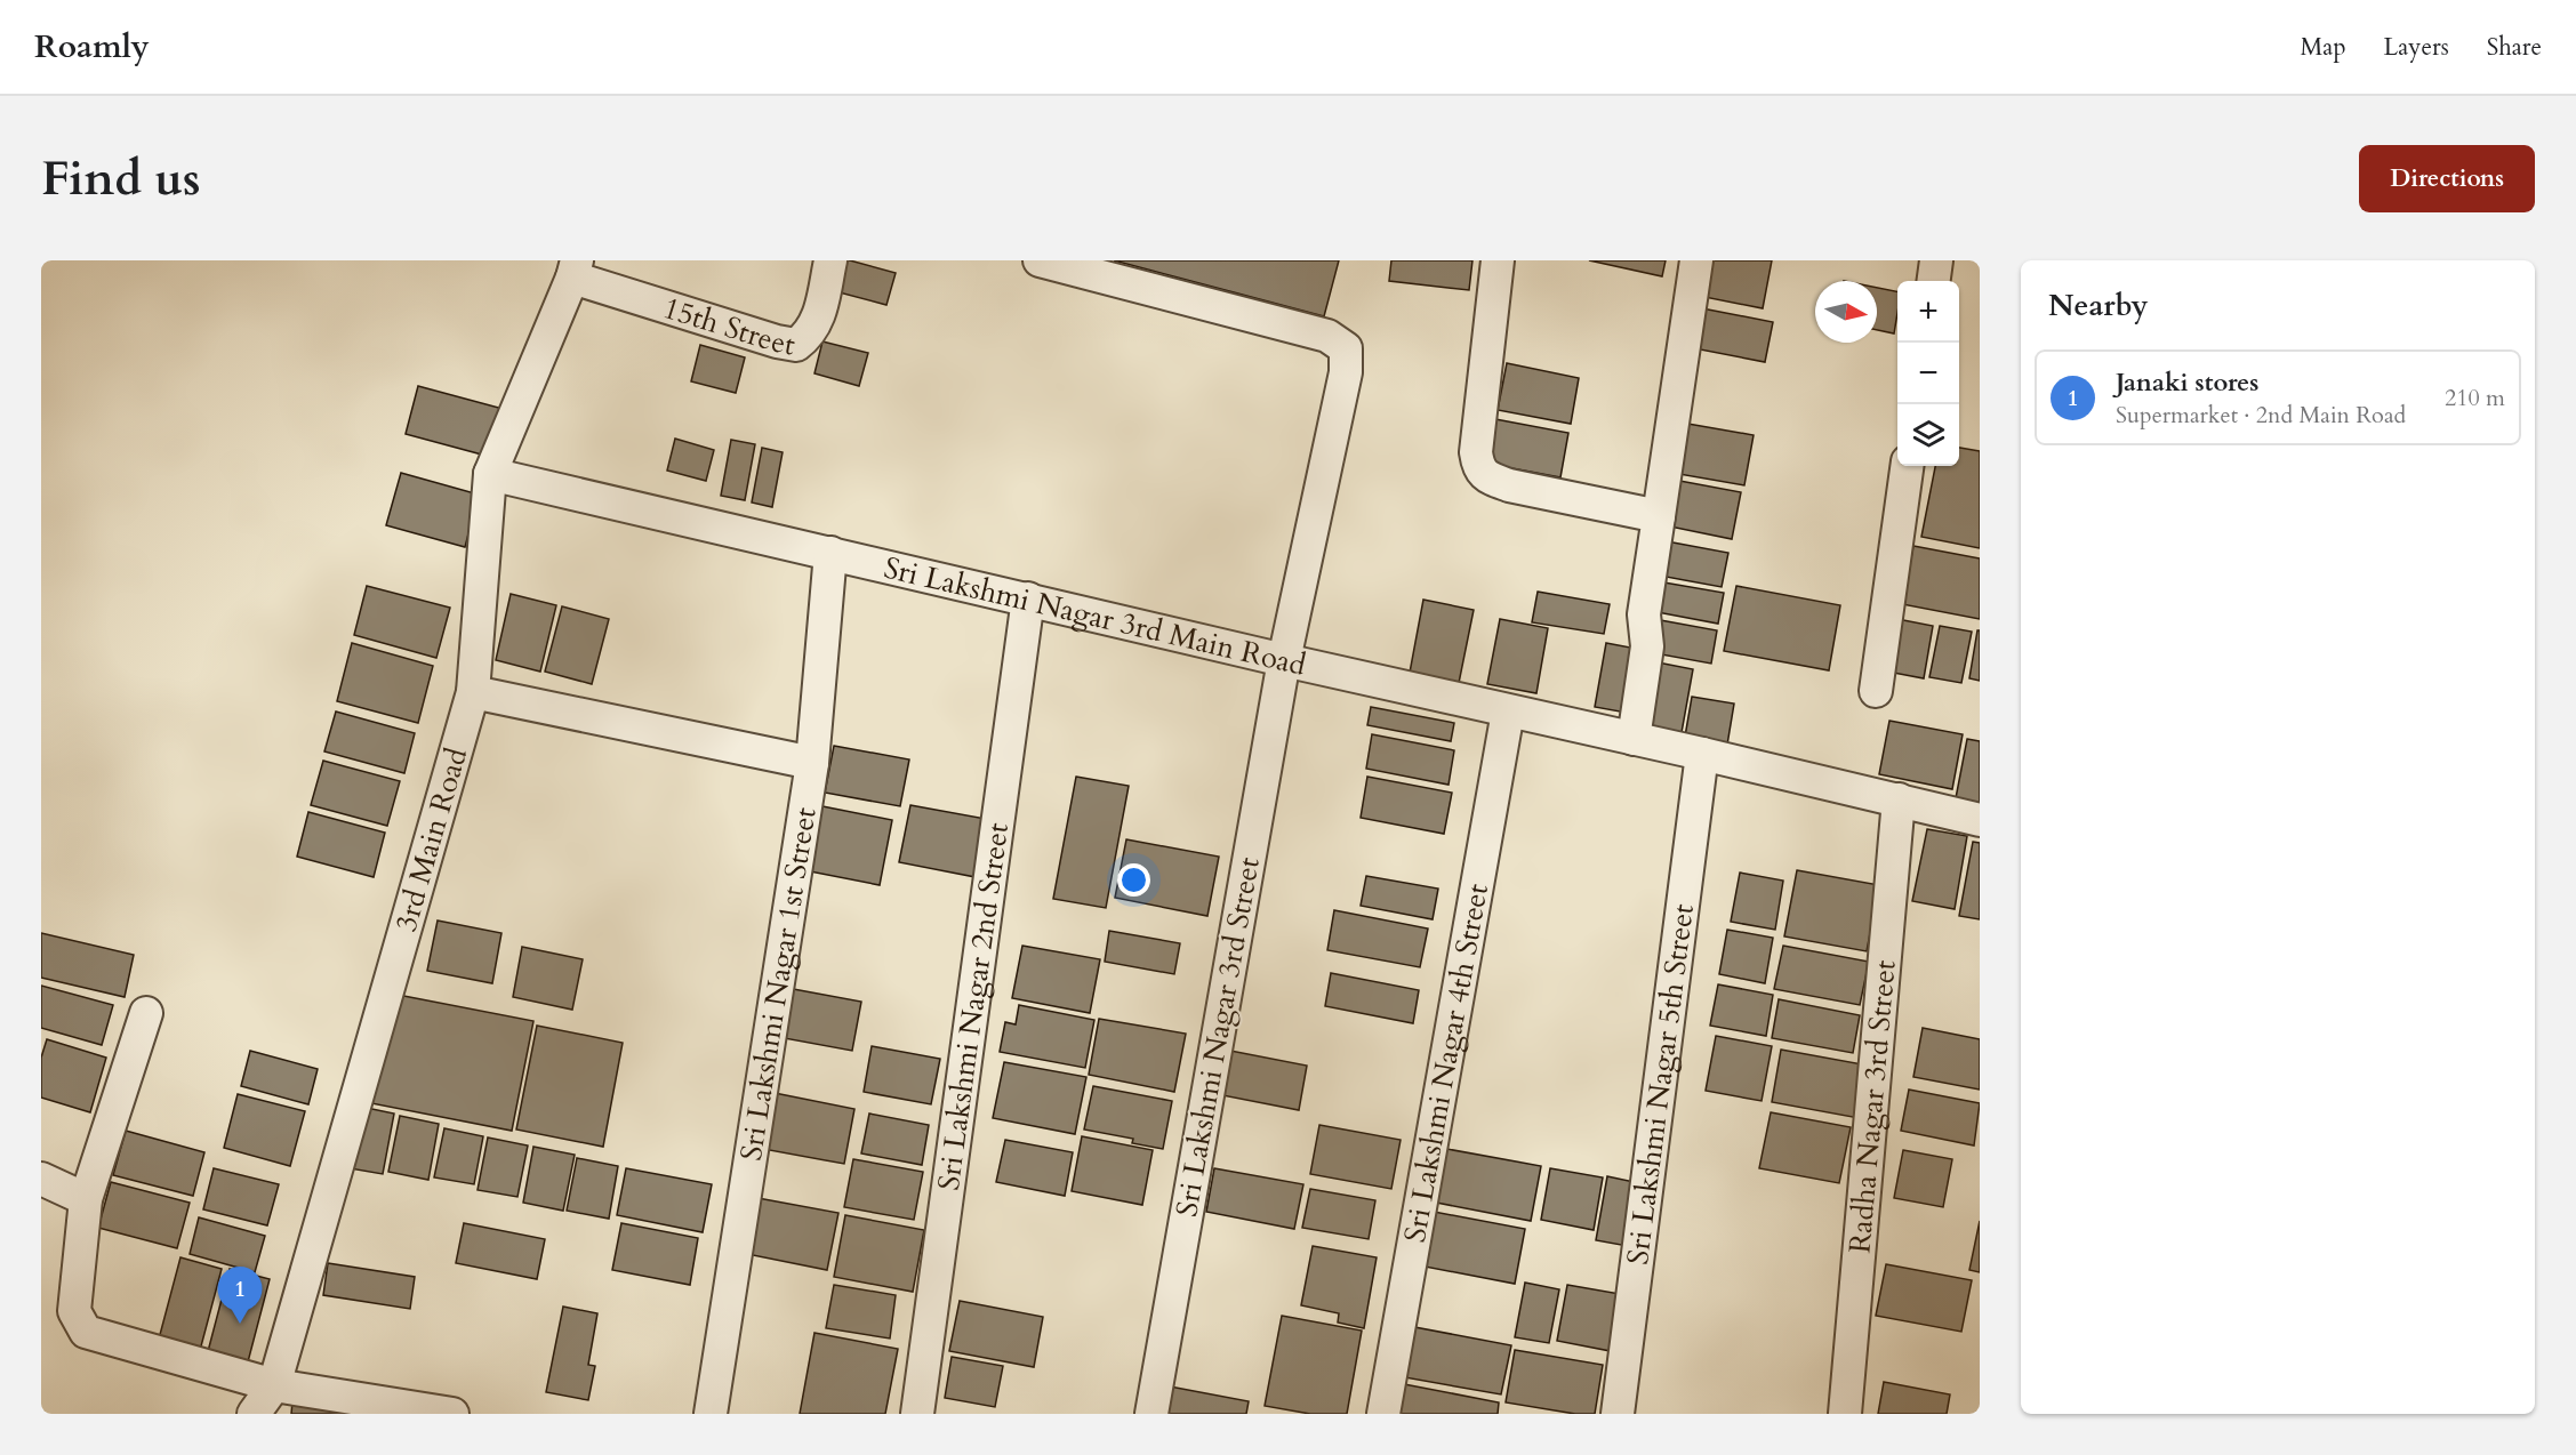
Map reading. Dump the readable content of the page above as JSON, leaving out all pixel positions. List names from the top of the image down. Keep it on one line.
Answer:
{"streets":{"street":["15th Street","Sri Lakshmi Nagar 3rd Main Road","3rd Main Road","Sri Lakshmi Nagar 1st Street","Sri Lakshmi Nagar 2nd Street","Sri Lakshmi Nagar 3rd Street","Sri Lakshmi Nagar 4th Street","Sri Lakshmi Nagar 5th Street","Radha Nagar 3rd Street"]},"crossings":[["15th Street","3rd Main Road"],["Sri Lakshmi Nagar 3rd Main Road","3rd Main Road"],["Sri Lakshmi Nagar 3rd Main Road","Sri Lakshmi Nagar 1st Street"],["Sri Lakshmi Nagar 3rd Main Road","Sri Lakshmi Nagar 2nd Street"],["Sri Lakshmi Nagar 3rd Main Road","Sri Lakshmi Nagar 3rd Street"],["Sri Lakshmi Nagar 3rd Main Road","Sri Lakshmi Nagar 4th Street"],["Sri Lakshmi Nagar 3rd Main Road","Sri Lakshmi Nagar 5th Street"],["Sri Lakshmi Nagar 3rd Main Road","Radha Nagar 3rd Street"]],"north":"right","page":{"header":"Roamly","nav":["Map","Layers","Share"],"buttons":"Directions","title":"Find us","heading":"Nearby","map_buttons":["+","−"],"list":[{"mark":"1","name":"Janaki stores","note":"Supermarket · 2nd Main Road","value":"210 m"}],"pins":"1"}}
